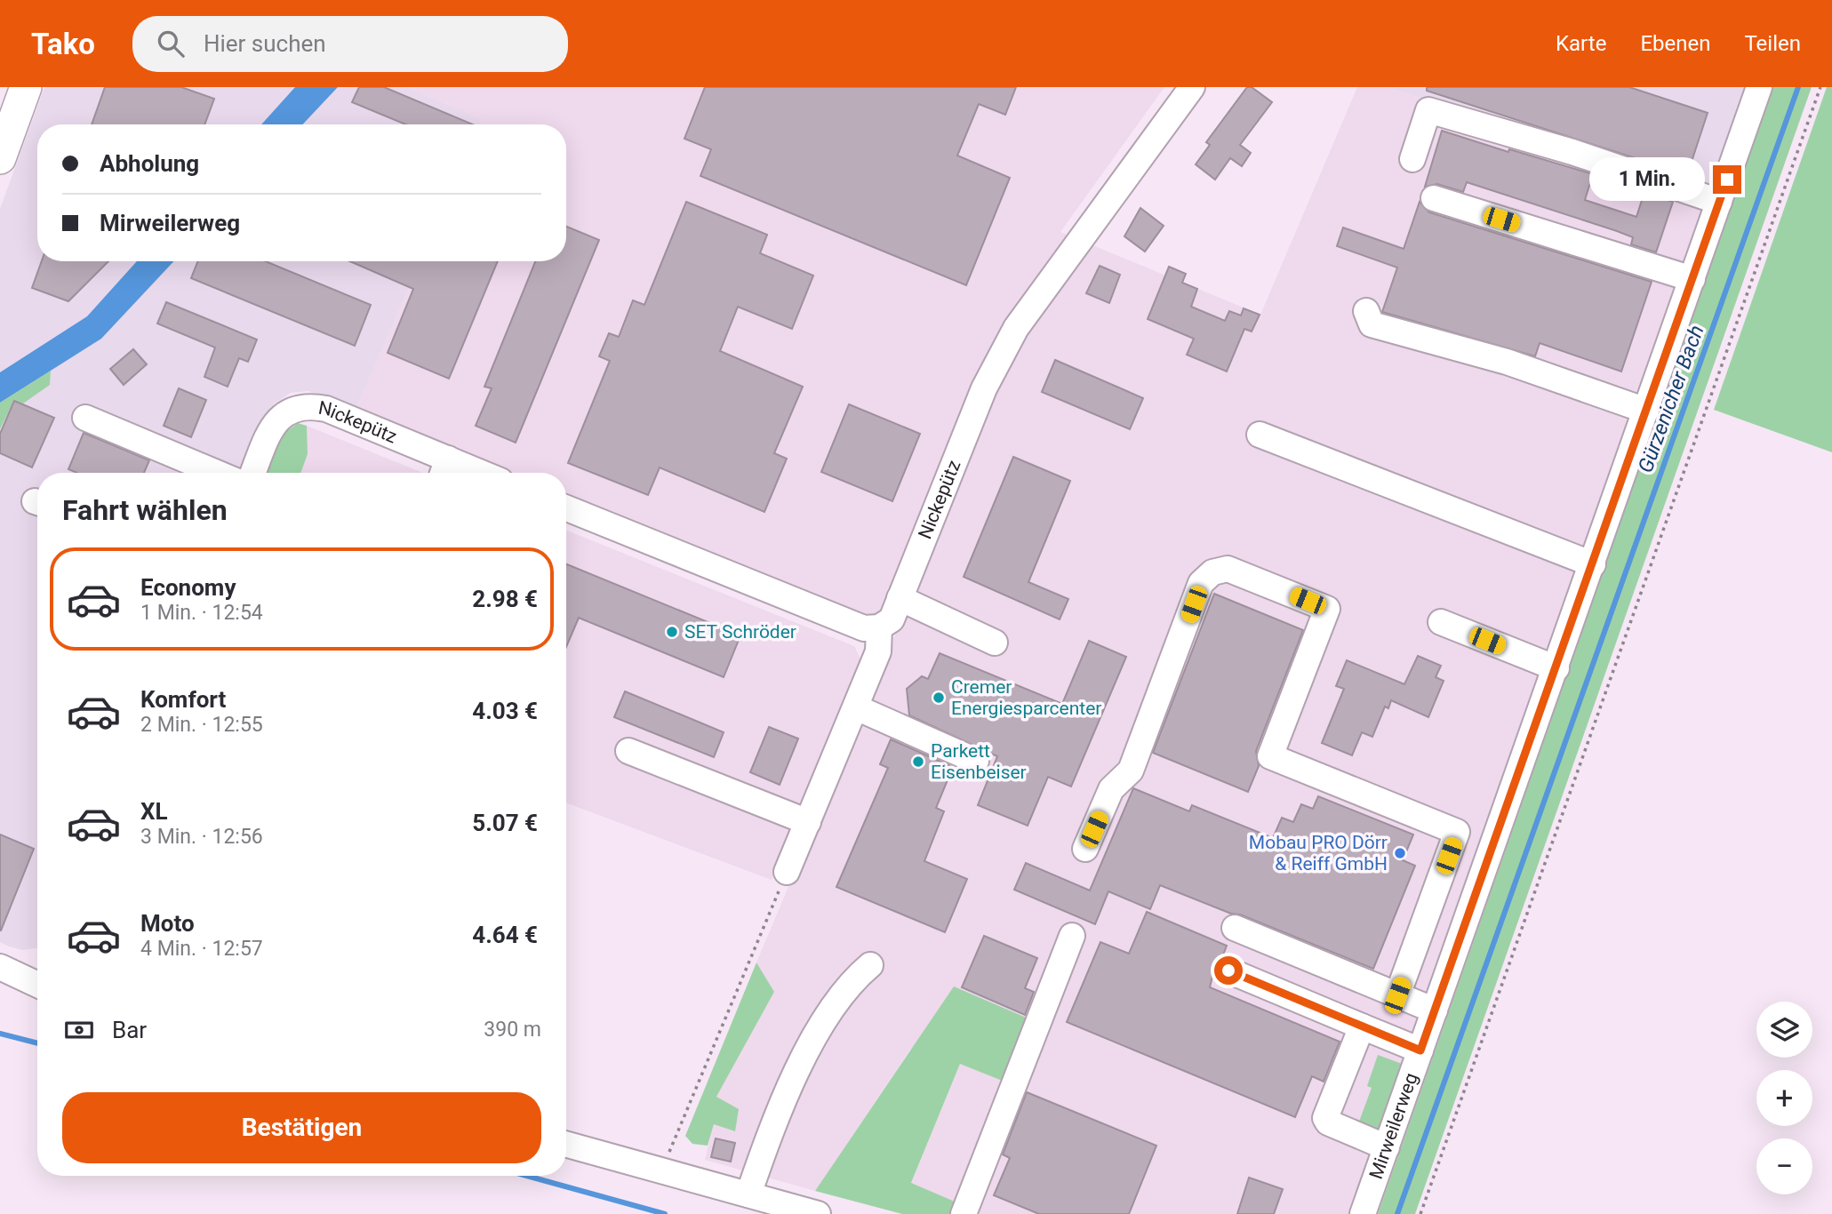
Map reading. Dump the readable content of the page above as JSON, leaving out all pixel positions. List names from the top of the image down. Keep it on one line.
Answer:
{"streets":{"street":["Nickepütz","Mirweilerweg"]},"water":["Gürzenicher Bach"],"places":["SET Schröder","Cremer Energiesparcenter","Parkett Eisenbeiser","Mobau PRO Dörr & Reiff GmbH"],"page":{"header":"Tako","search":"Hier suchen","nav":["Karte","Ebenen","Teilen"],"banner":["Abholung","Mirweilerweg"],"bubble":"1 Min.","heading":"Fahrt wählen","list":[{"name":"Economy","note":"1 Min. · 12:54","value":"2.98 €"},{"name":"Komfort","note":"2 Min. · 12:55","value":"4.03 €"},{"name":"XL","note":"3 Min. · 12:56","value":"5.07 €"},{"name":"Moto","note":"4 Min. · 12:57","value":"4.64 €"}],"pay":["Bar","390 m"],"map_buttons":["+","−"],"buttons":"Bestätigen"}}
